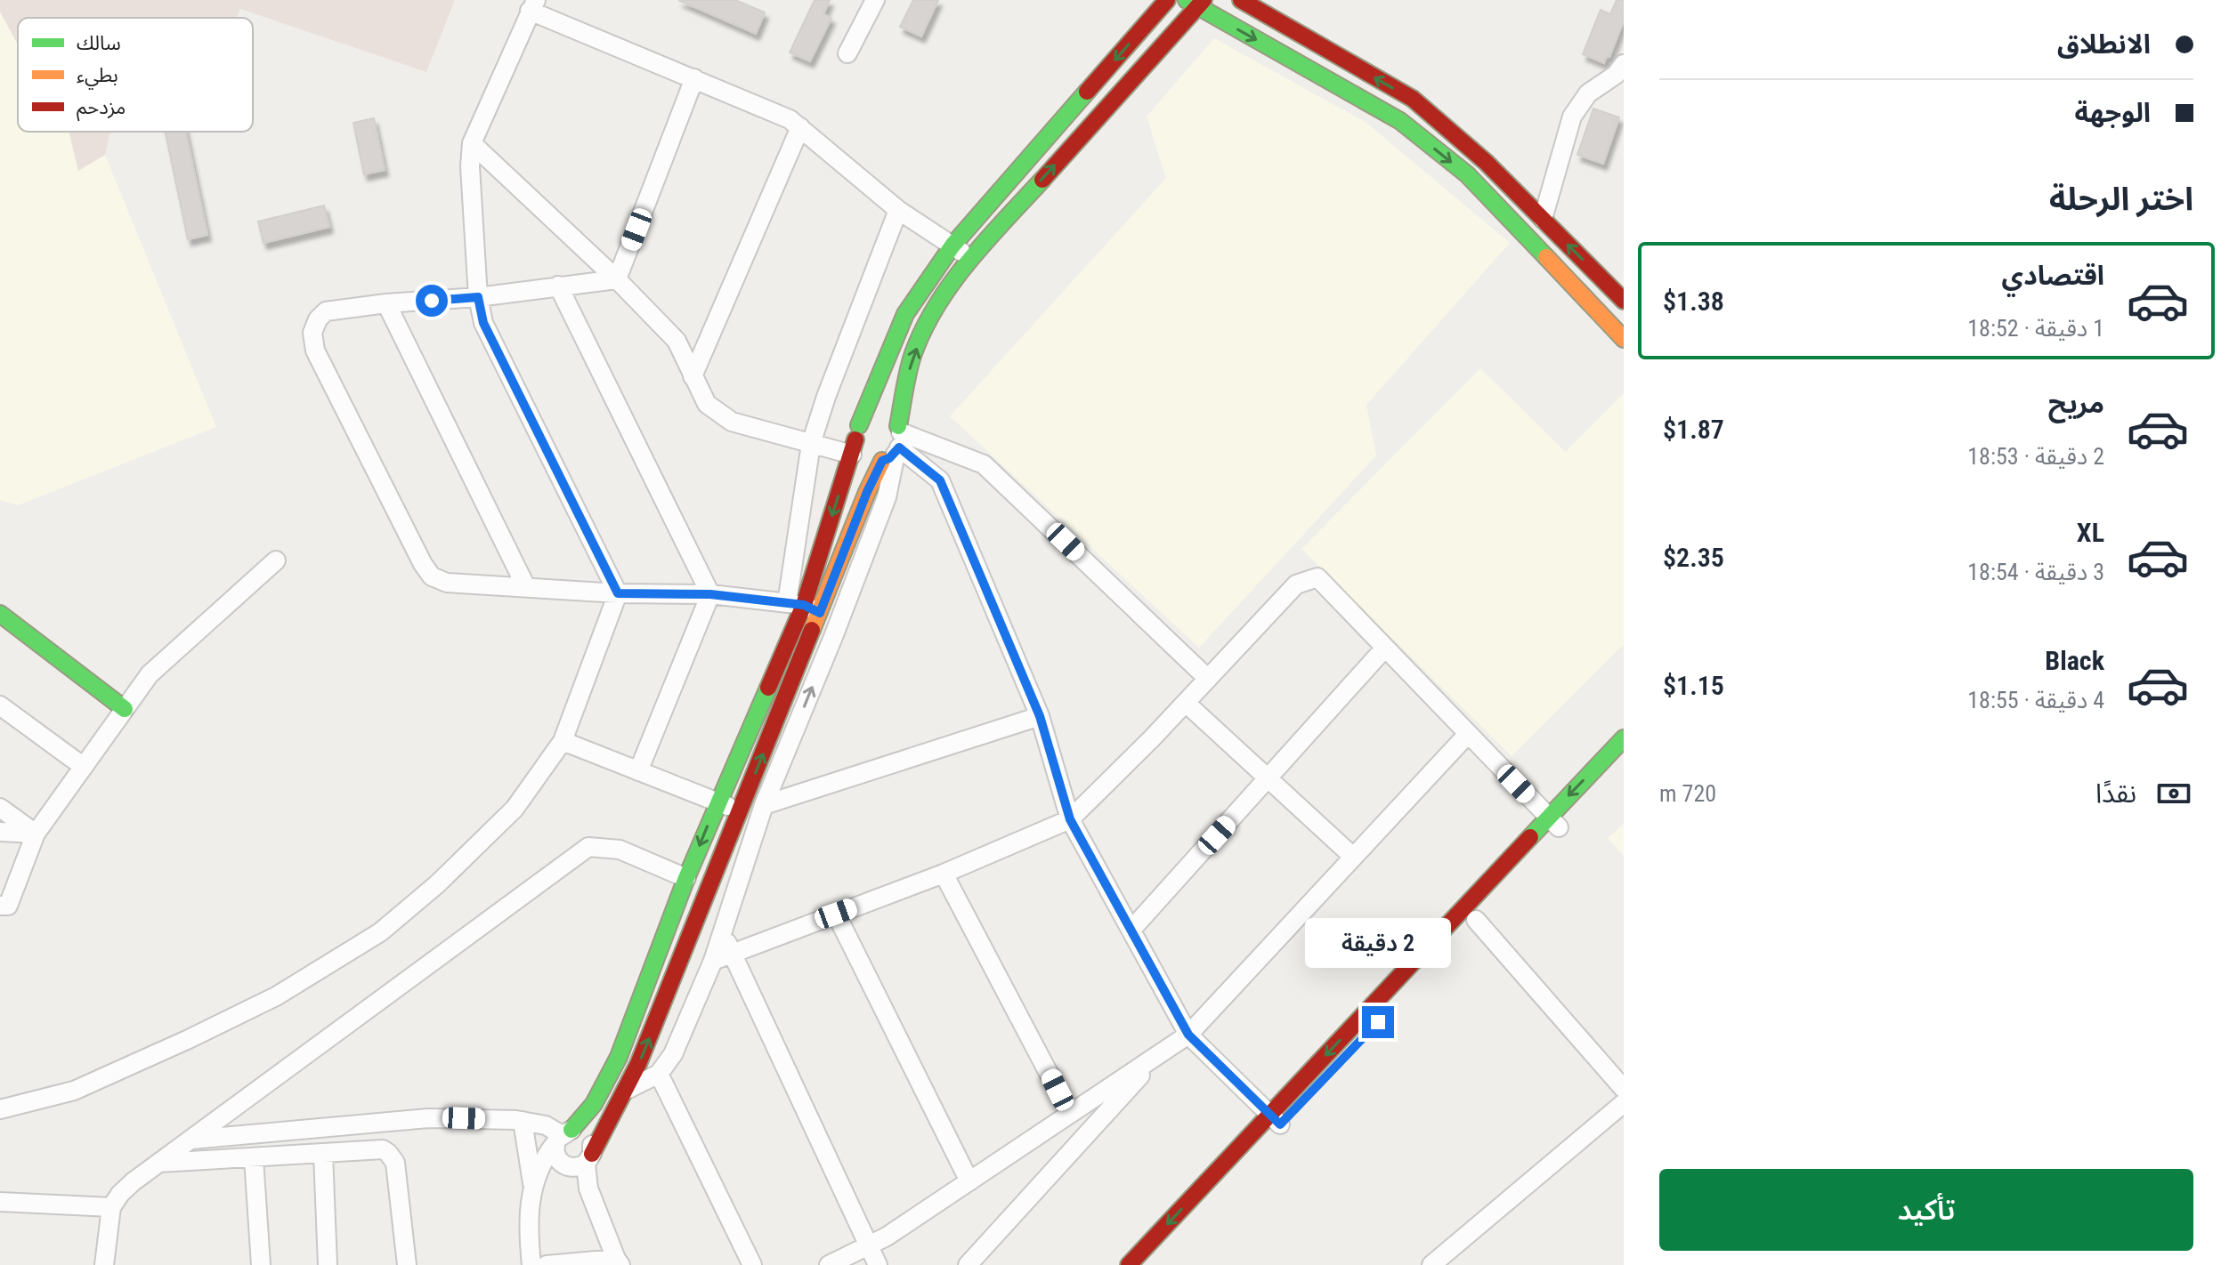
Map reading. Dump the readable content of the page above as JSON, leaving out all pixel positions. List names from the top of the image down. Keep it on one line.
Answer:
{"legend":["سالك","بطيء","مزدحم"],"page":{"banner":["الانطلاق","الوجهة"],"heading":"اختر الرحلة","list":[{"name":"اقتصادي","note":"1 دقيقة · 18:52","value":"$1.38"},{"name":"مريح","note":"2 دقيقة · 18:53","value":"$1.87"},{"name":"XL","note":"3 دقيقة · 18:54","value":"$2.35"},{"name":"Black","note":"4 دقيقة · 18:55","value":"$1.15"}],"pay":["نقدًا","720 m"],"bubble":"2 دقيقة","buttons":"تأكيد"}}
